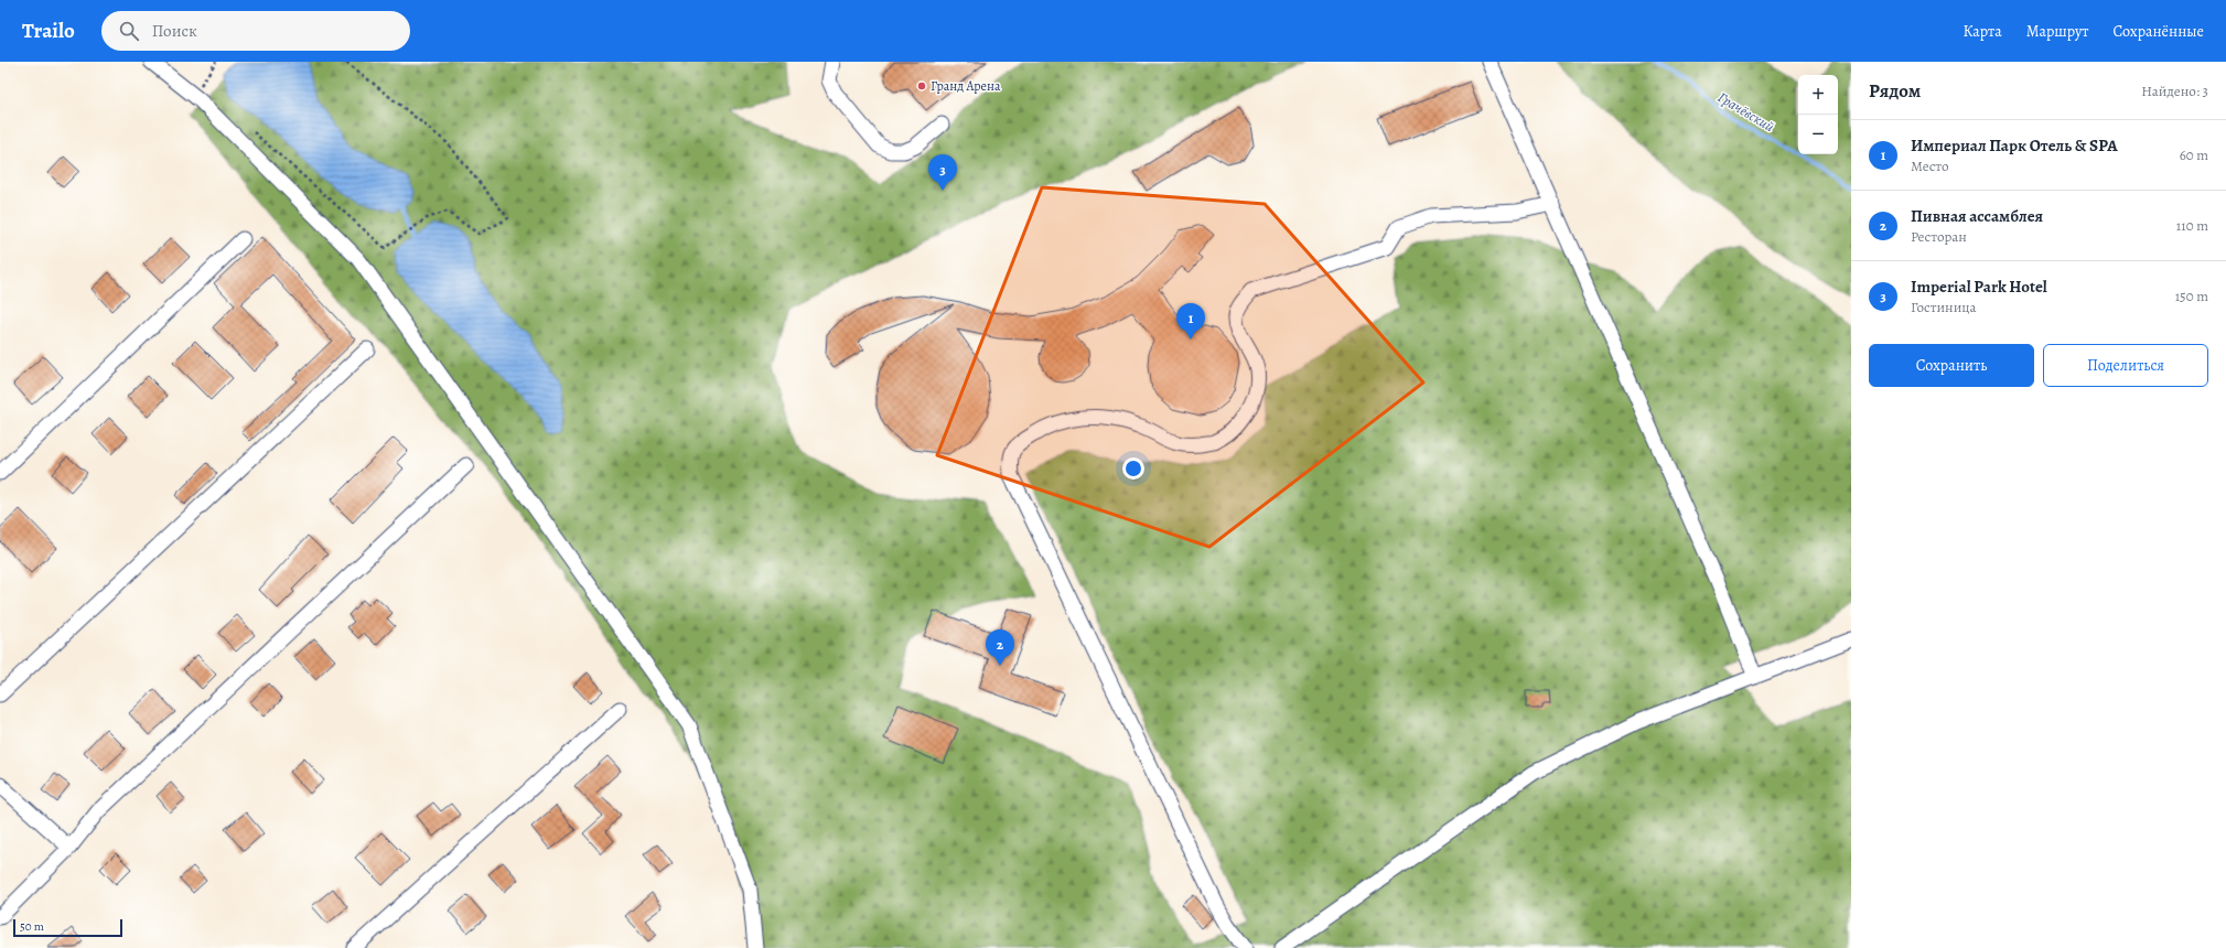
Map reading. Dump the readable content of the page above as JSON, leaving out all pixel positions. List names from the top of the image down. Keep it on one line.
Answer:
{"water":["Грачёвский"],"places":["Гранд Арена"],"scale_bar":"50 m","page":{"header":"Trailo","search":"Поиск","nav":["Карта","Маршрут","Сохранённые"],"heading":["Рядом","Найдено: 3"],"map_buttons":["+","−"],"list":[{"mark":"1","name":"Империал Парк Отель & SPA","note":"Место","value":"60 m"},{"mark":"2","name":"Пивная ассамблея","note":"Ресторан","value":"110 m"},{"mark":"3","name":"Imperial Park Hotel","note":"Гостиница","value":"150 m"}],"pins":["3","1","2"],"buttons":["Сохранить","Поделиться"],"scale":"50 m"}}
